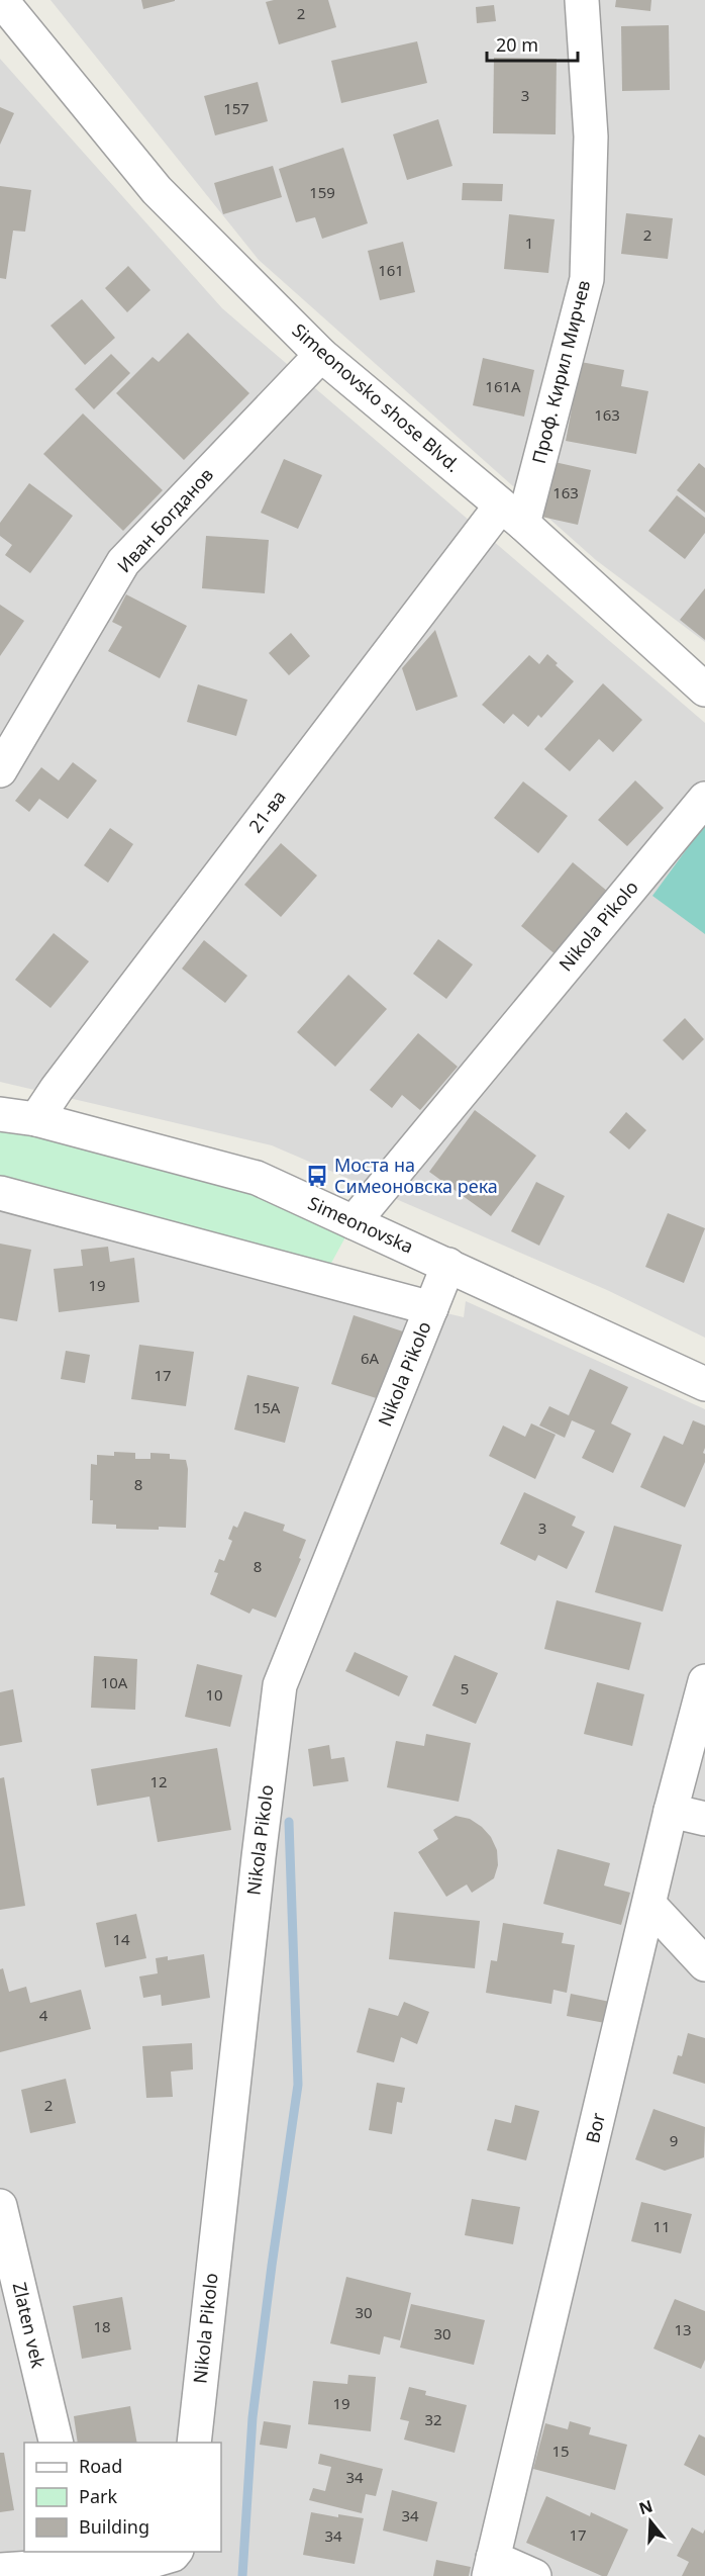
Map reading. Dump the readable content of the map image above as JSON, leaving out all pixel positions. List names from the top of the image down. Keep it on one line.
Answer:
{"streets":{"street":["Проф. Кирил Мирчев","Simeonovsko shose Blvd.","Иван Богданов","21-ва","Nikola Pikolo","Simeonovska","Bor","Zlaten vek"]},"crossings":[["Проф. Кирил Мирчев","Simeonovsko shose Blvd."],["Проф. Кирил Мирчев","21-ва"],["Simeonovsko shose Blvd.","Иван Богданов"],["Simeonovsko shose Blvd.","21-ва"],["21-ва","Simeonovska"],["Nikola Pikolo","Simeonovska"]],"places":{"bus stop":["Моста на Симеоновска река"]},"house_numbers":["2","3","157","159","2","1","161","161А","163","163","19","6А","17","15А","8","3","8","10А","5","10","12","14","4","2","9","11","30","18","13","30","19","32","15","34","34","17","34"],"legend":["Road","Park","Building"],"scale_bar":"20 m","north":"top"}
